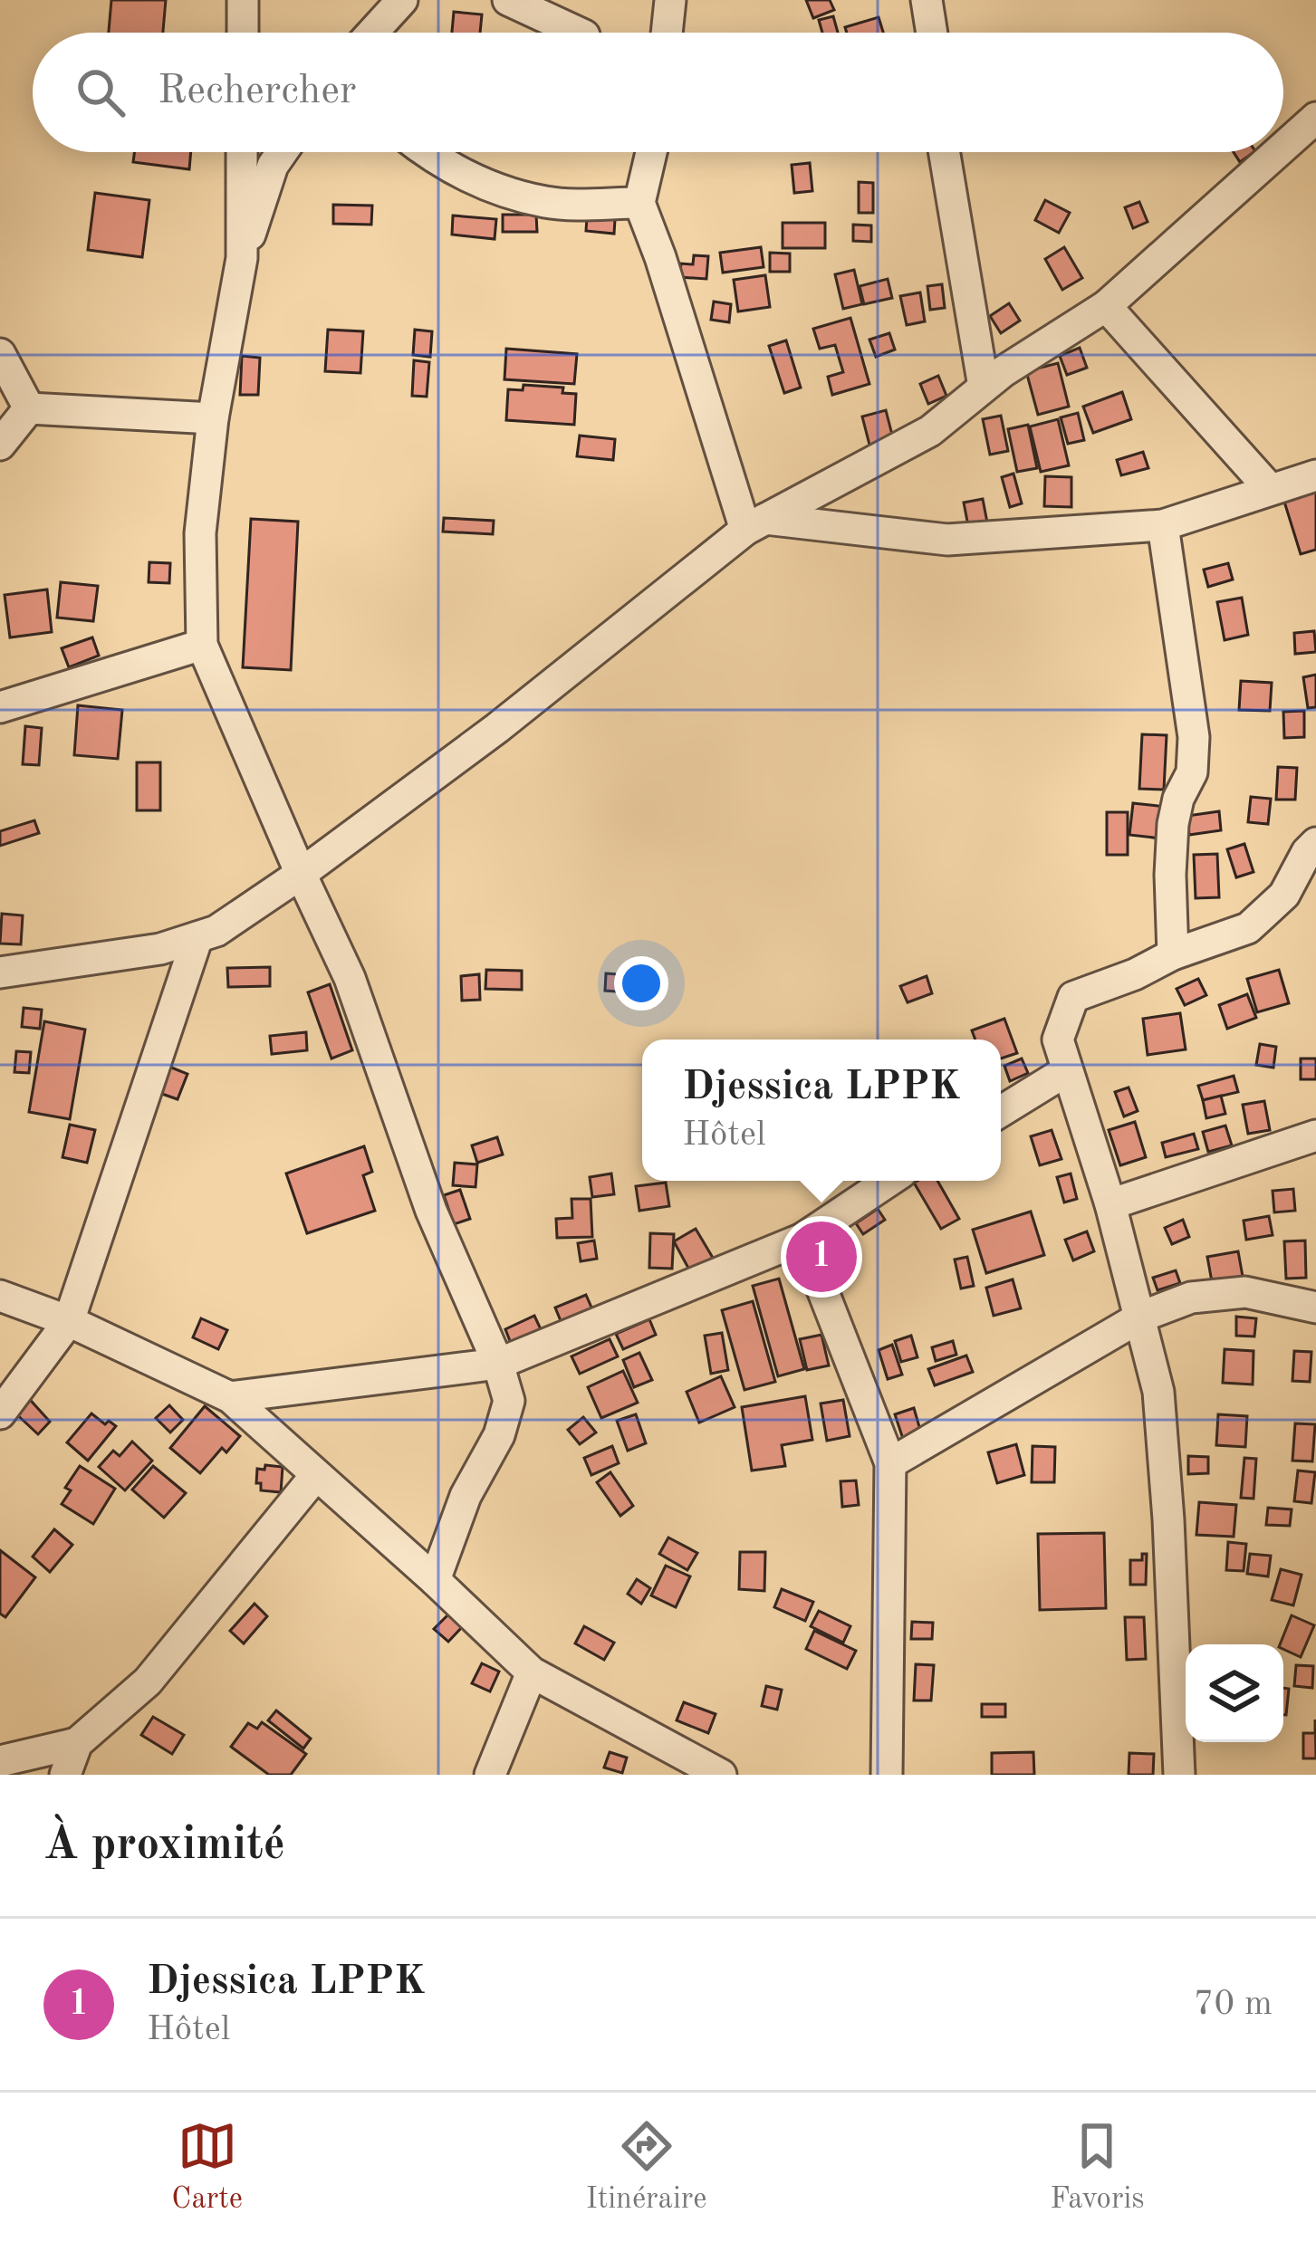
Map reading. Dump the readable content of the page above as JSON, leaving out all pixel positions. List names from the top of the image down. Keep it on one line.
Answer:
{"page":{"search":"Rechercher","popup":["Djessica LPPK","Hôtel"],"pins":"1","heading":"À proximité","list":[{"mark":"1","name":"Djessica LPPK","note":"Hôtel","value":"70 m"}],"nav":["Carte","Itinéraire","Favoris"]}}
